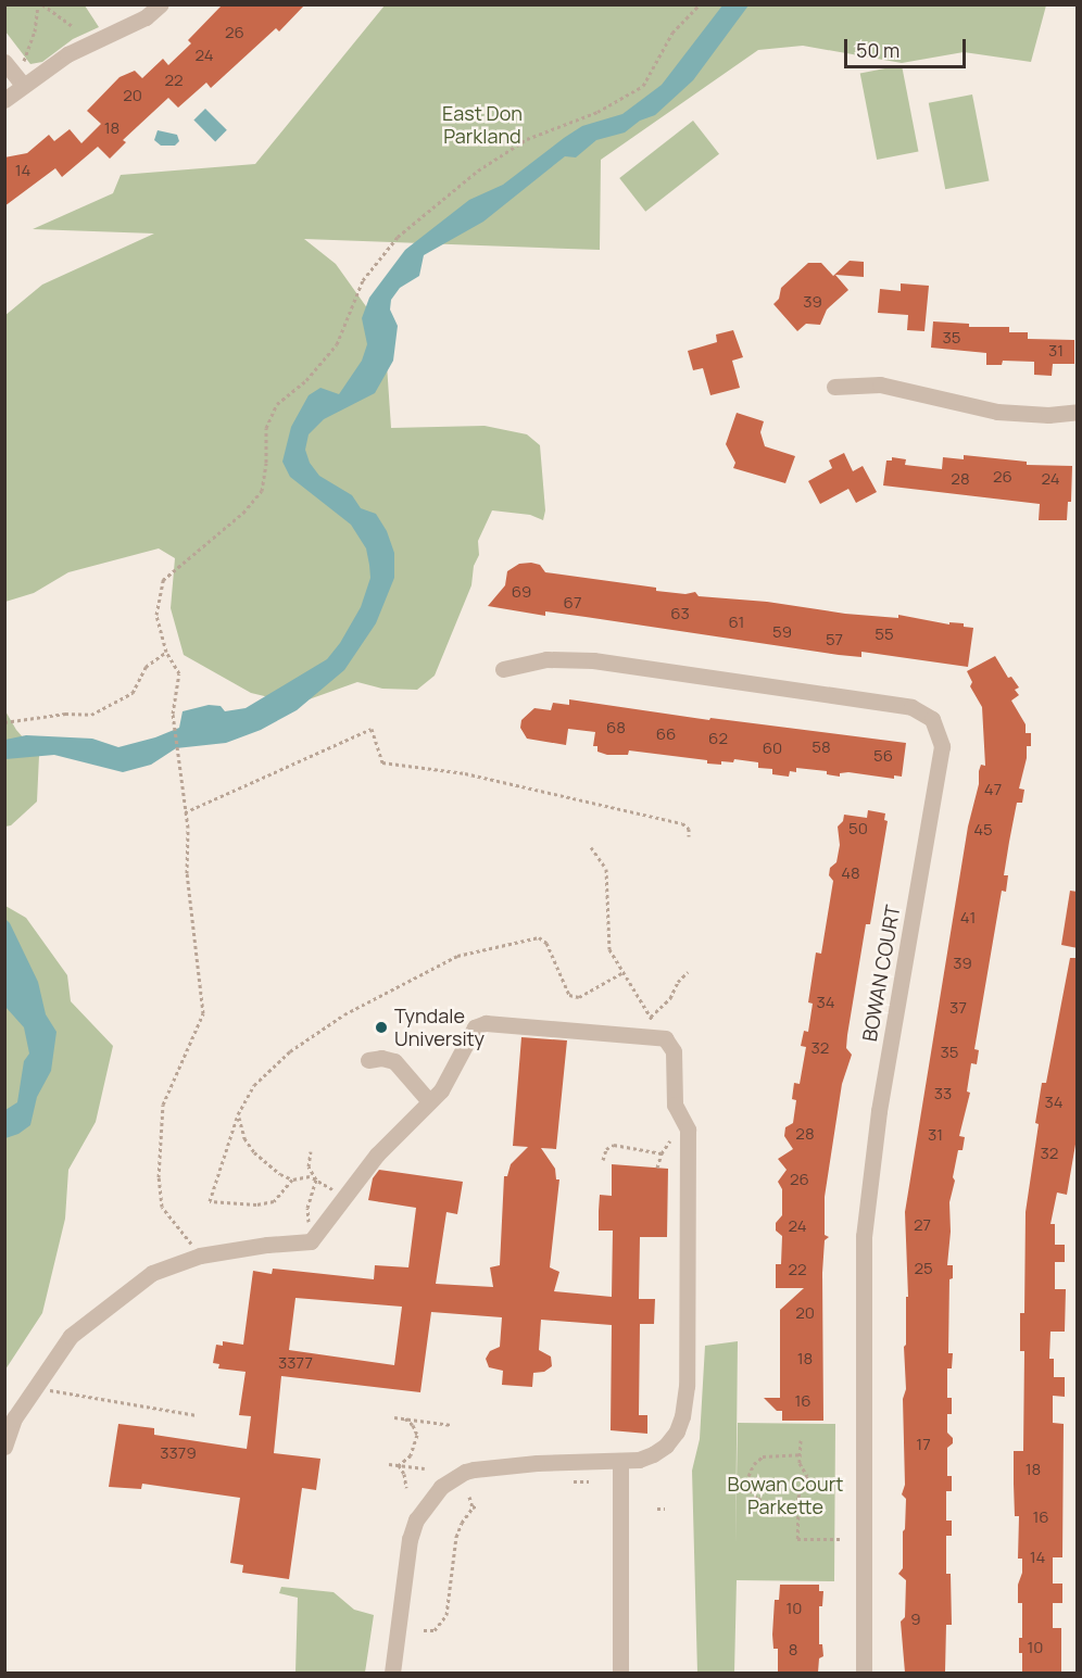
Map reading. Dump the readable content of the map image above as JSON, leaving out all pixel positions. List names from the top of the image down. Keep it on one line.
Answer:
{"streets":{"street":["BOWAN COURT"]},"parks":["East Don Parkland","Bowan Court Parkette"],"places":["Tyndale University"],"house_numbers":["26","24","22","20","18","14","39","35","31","26","28","24","69","67","63","61","59","55","57","68","66","62","58","60","56","47","50","45","48","41","39","34","37","32","35","33","34","28","31","32","26","27","24","25","22","20","18","3377","16","17","3379","18","16","14","10","9","10","8"],"scale_bar":"50 m"}
